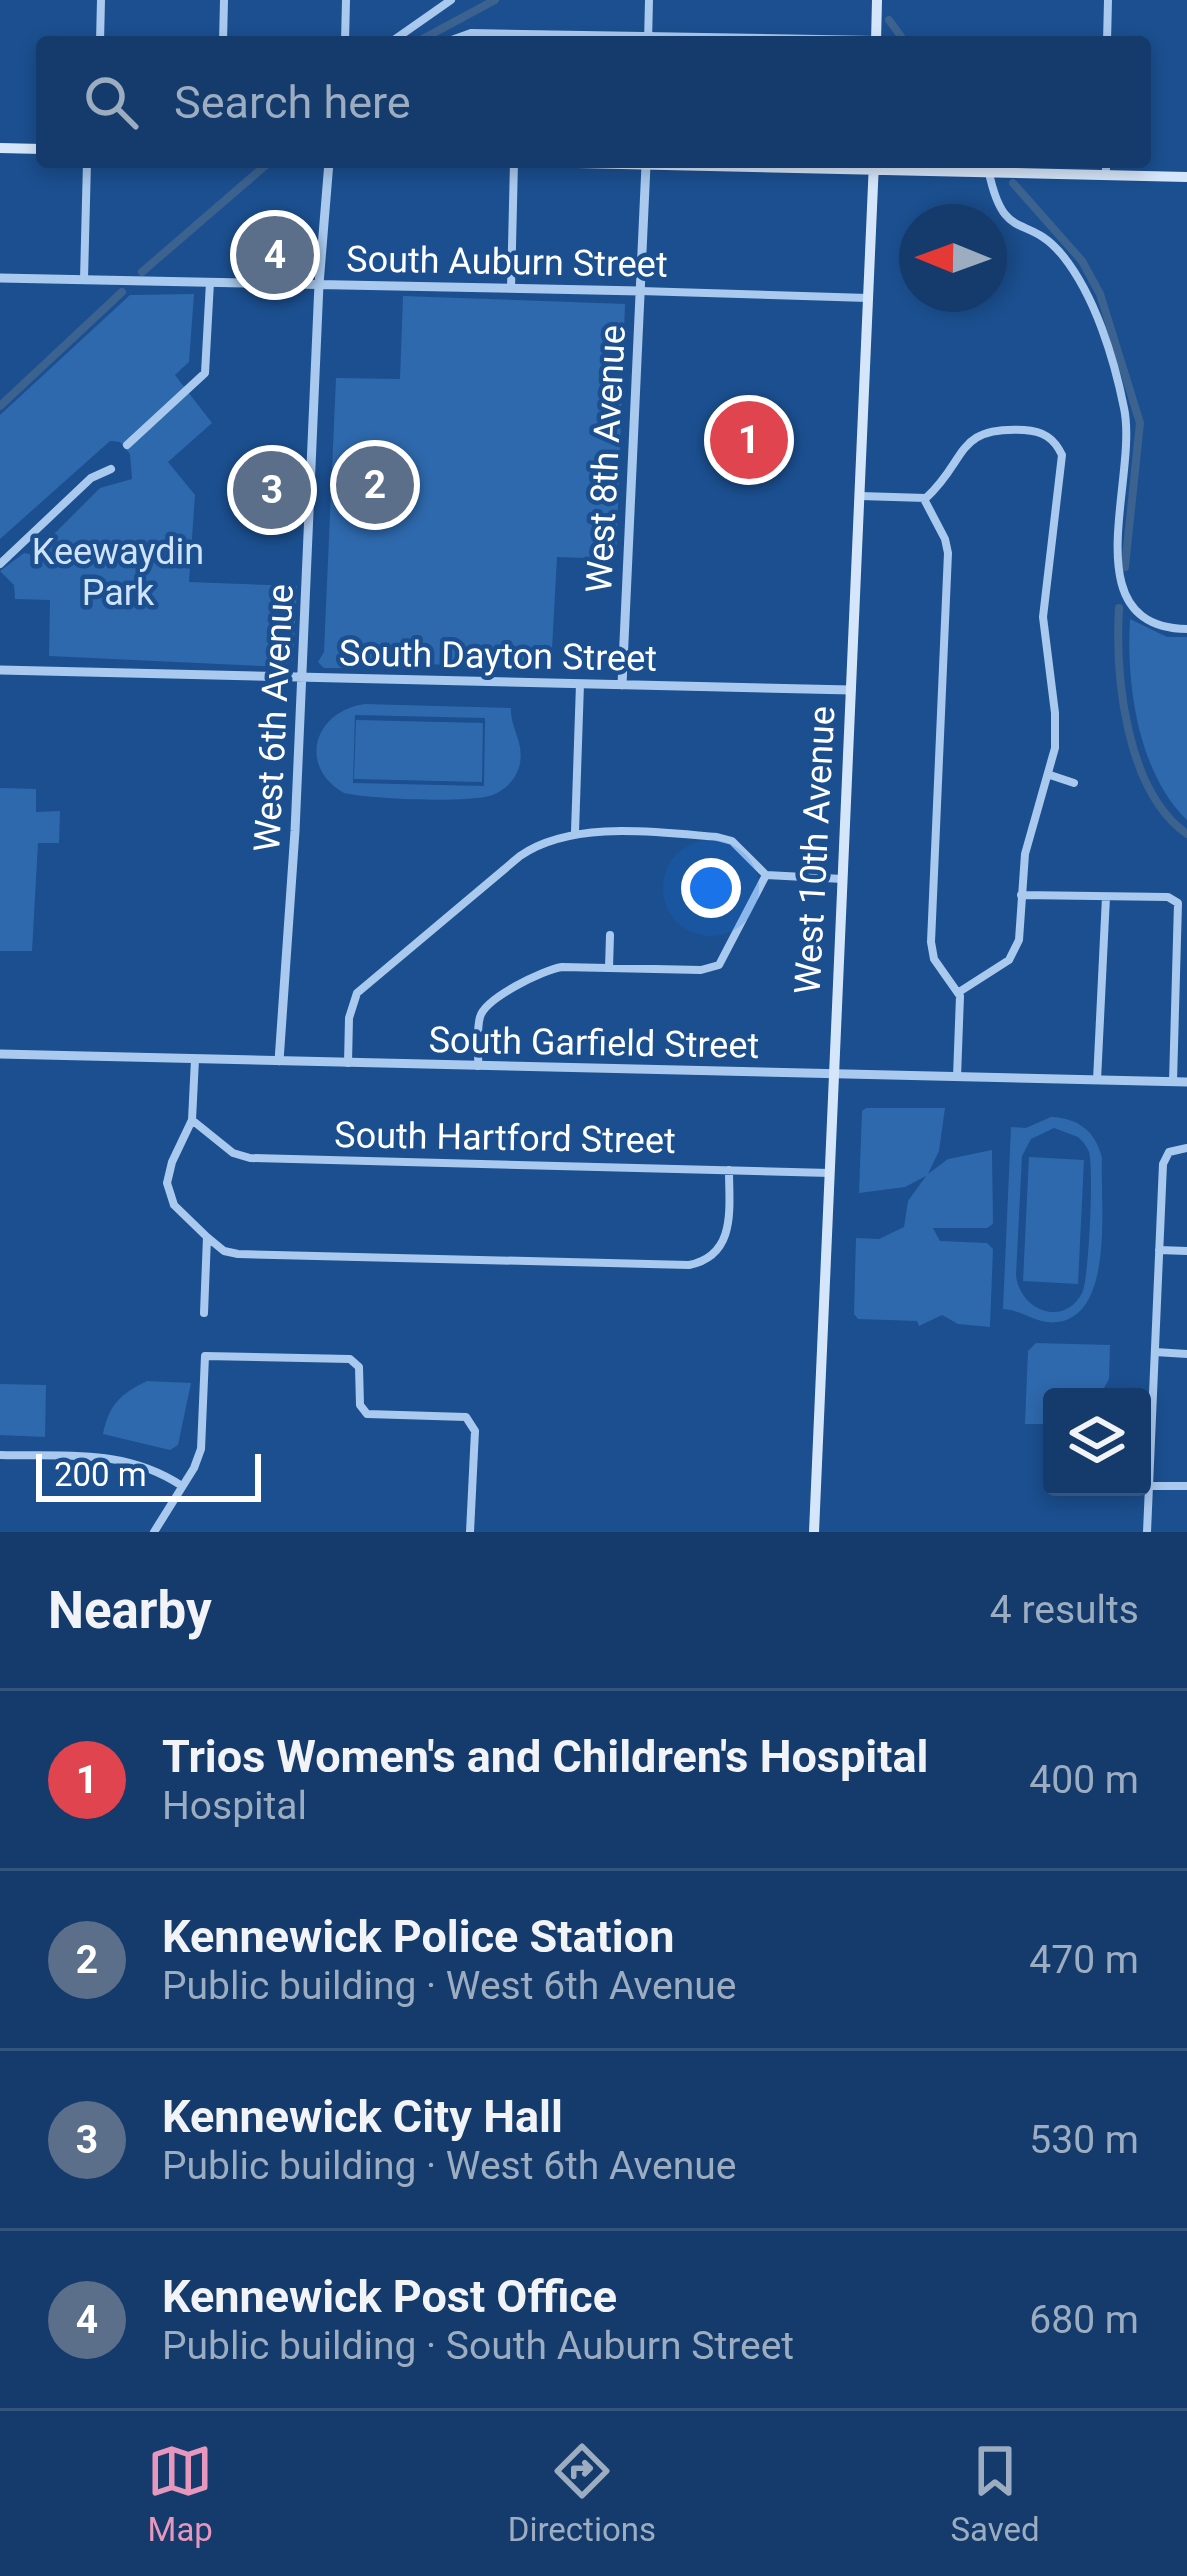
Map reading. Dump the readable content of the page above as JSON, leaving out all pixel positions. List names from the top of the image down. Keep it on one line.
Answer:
{"streets":{"main road":["West 10th Avenue"],"street":["South Auburn Street","West 8th Avenue","South Dayton Street","West 6th Avenue","South Garfield Street","South Hartford Street"]},"crossings":[["South Auburn Street","West 8th Avenue"],["South Auburn Street","West 6th Avenue"],["South Auburn Street","West 10th Avenue"],["West 8th Avenue","South Dayton Street"],["South Dayton Street","West 6th Avenue"],["South Dayton Street","West 10th Avenue"],["West 6th Avenue","South Garfield Street"],["West 10th Avenue","South Garfield Street"],["West 10th Avenue","South Hartford Street"]],"parks":["Keewaydin Park"],"scale_bar":"200 m","north":"left","page":{"search":"Search here","pins":["4","1","2","3"],"scale":"200 m","heading":["Nearby","4 results"],"list":[{"mark":"1","name":"Trios Women's and Children's Hospital","note":"Hospital","value":"400 m"},{"mark":"2","name":"Kennewick Police Station","note":"Public building · West 6th Avenue","value":"470 m"},{"mark":"3","name":"Kennewick City Hall","note":"Public building · West 6th Avenue","value":"530 m"},{"mark":"4","name":"Kennewick Post Office","note":"Public building · South Auburn Street","value":"680 m"}],"nav":["Map","Directions","Saved"]}}
